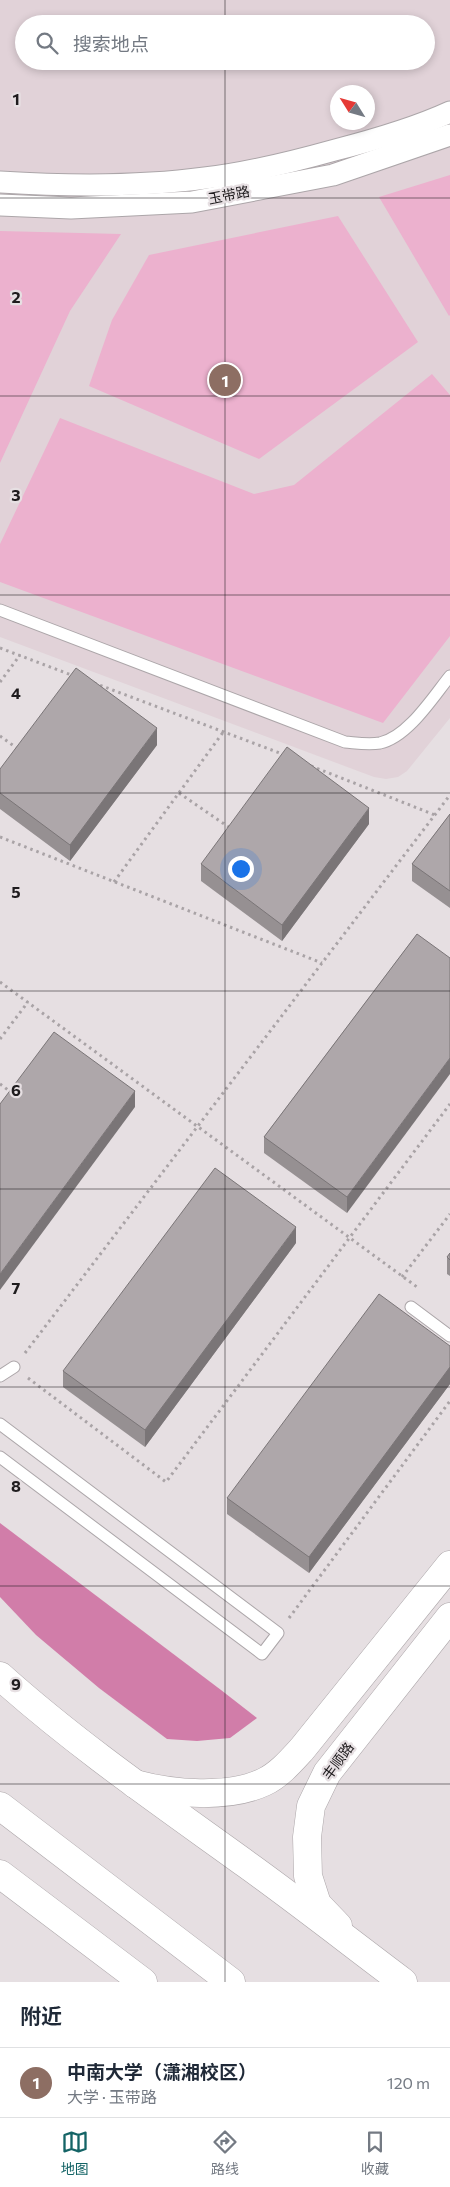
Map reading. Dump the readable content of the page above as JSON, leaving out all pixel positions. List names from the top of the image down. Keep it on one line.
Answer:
{"streets":{"main road":["丰顺路"],"street":["玉带路"]},"north":"top left","page":{"search":"搜索地点","pins":"1","heading":"附近","list":[{"mark":"1","name":"中南大学（潇湘校区）","note":"大学 · 玉带路","value":"120 m"}],"nav":["地图","路线","收藏"]},"grid":{"rows":["1","2","3","4","5","6","7","8","9"]}}
